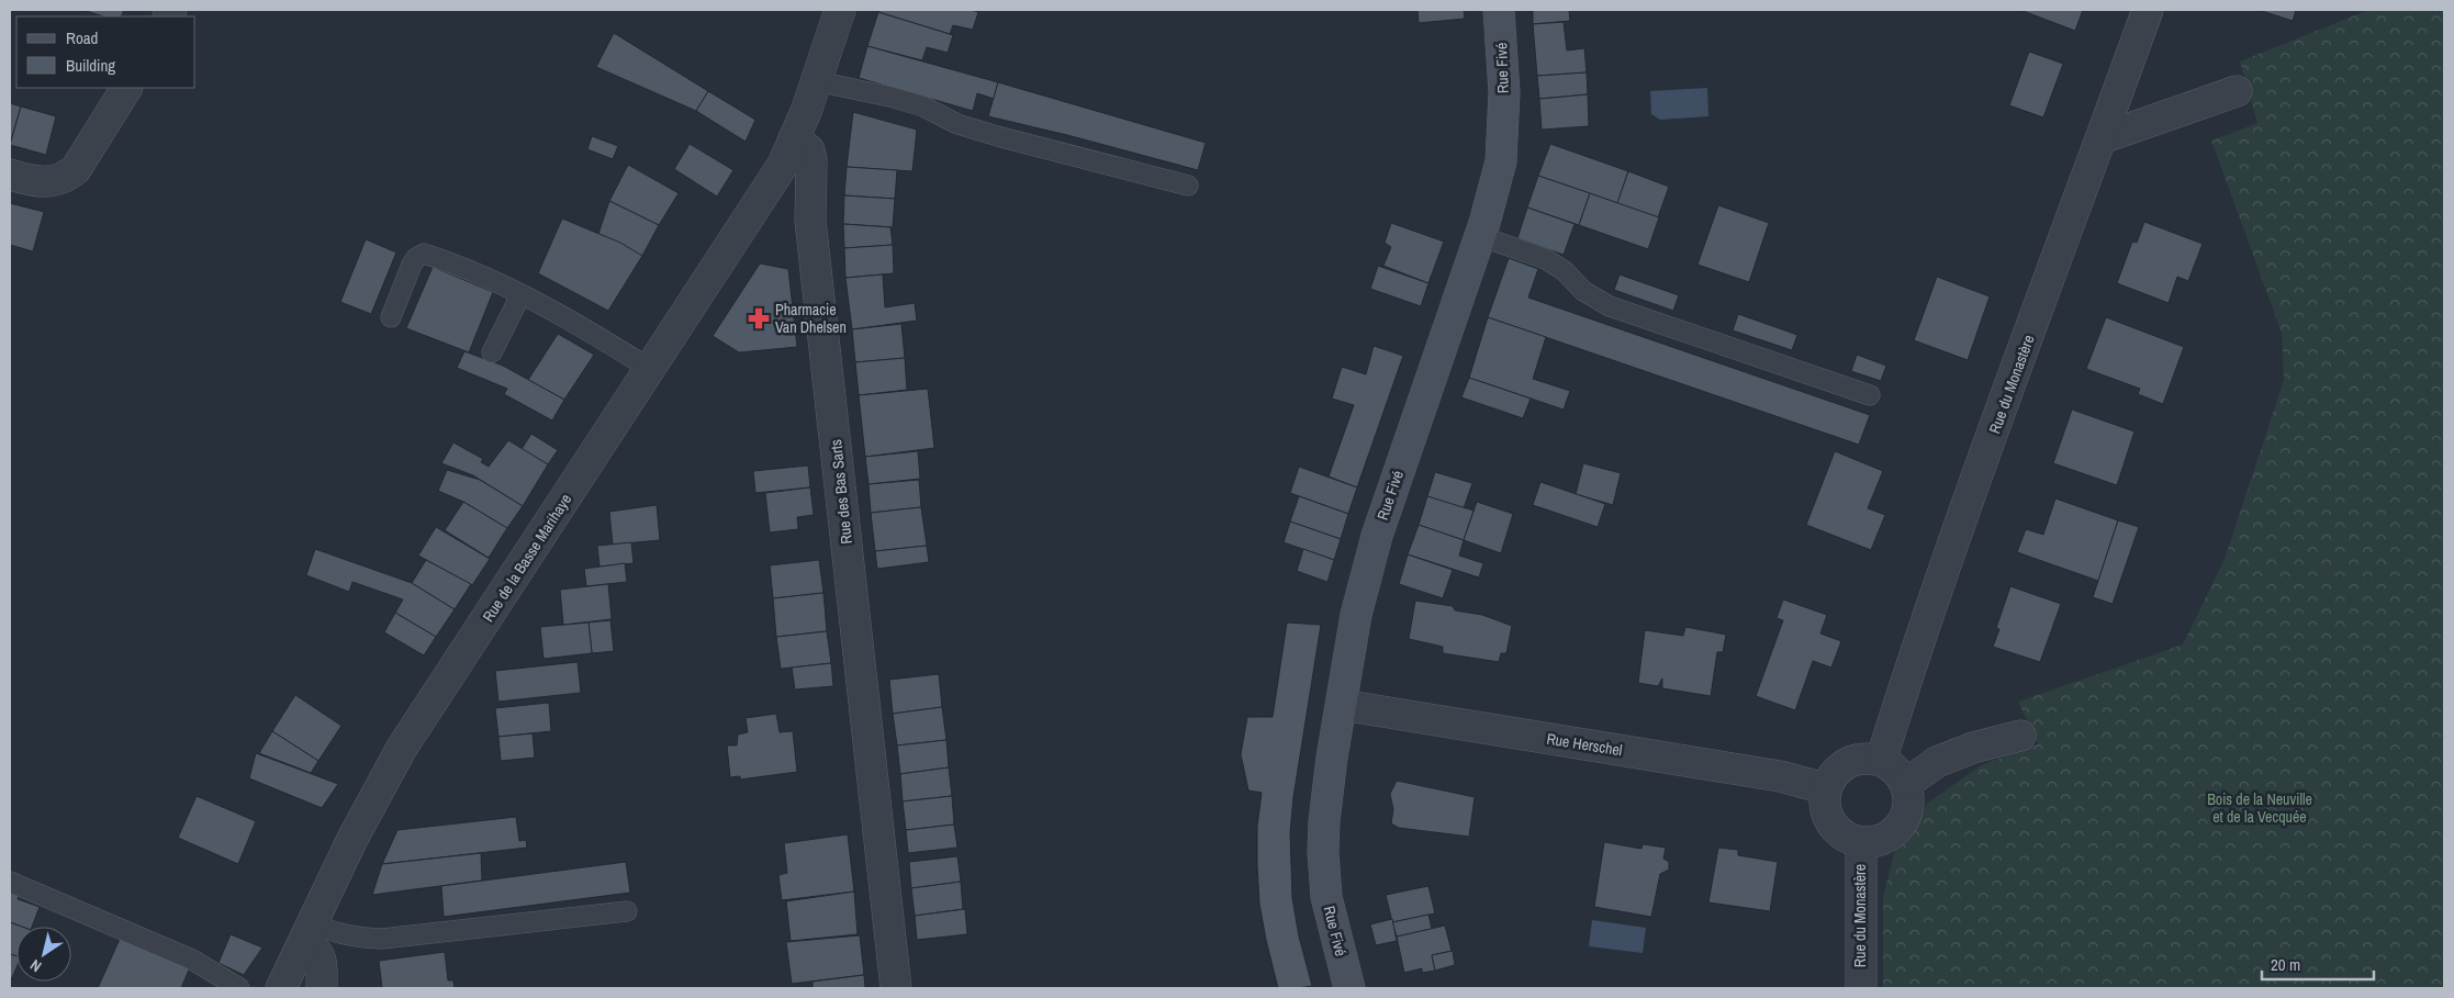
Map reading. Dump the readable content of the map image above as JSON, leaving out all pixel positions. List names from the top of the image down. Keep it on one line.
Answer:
{"streets":{"street":["Rue Fivé","Rue du Monastère","Rue des Bas Sarts","Rue de la Basse Marihaye","Rue Herschel"]},"crossings":[["Rue Fivé","Rue Herschel"],["Rue du Monastère","Rue Herschel"],["Rue des Bas Sarts","Rue de la Basse Marihaye"]],"parks":["Bois de la Neuville et de la Vecquée"],"places":{"pharmacy":["Pharmacie Van Dhelsen"]},"legend":["Road","Building"],"scale_bar":"20 m","north":"bottom left"}
